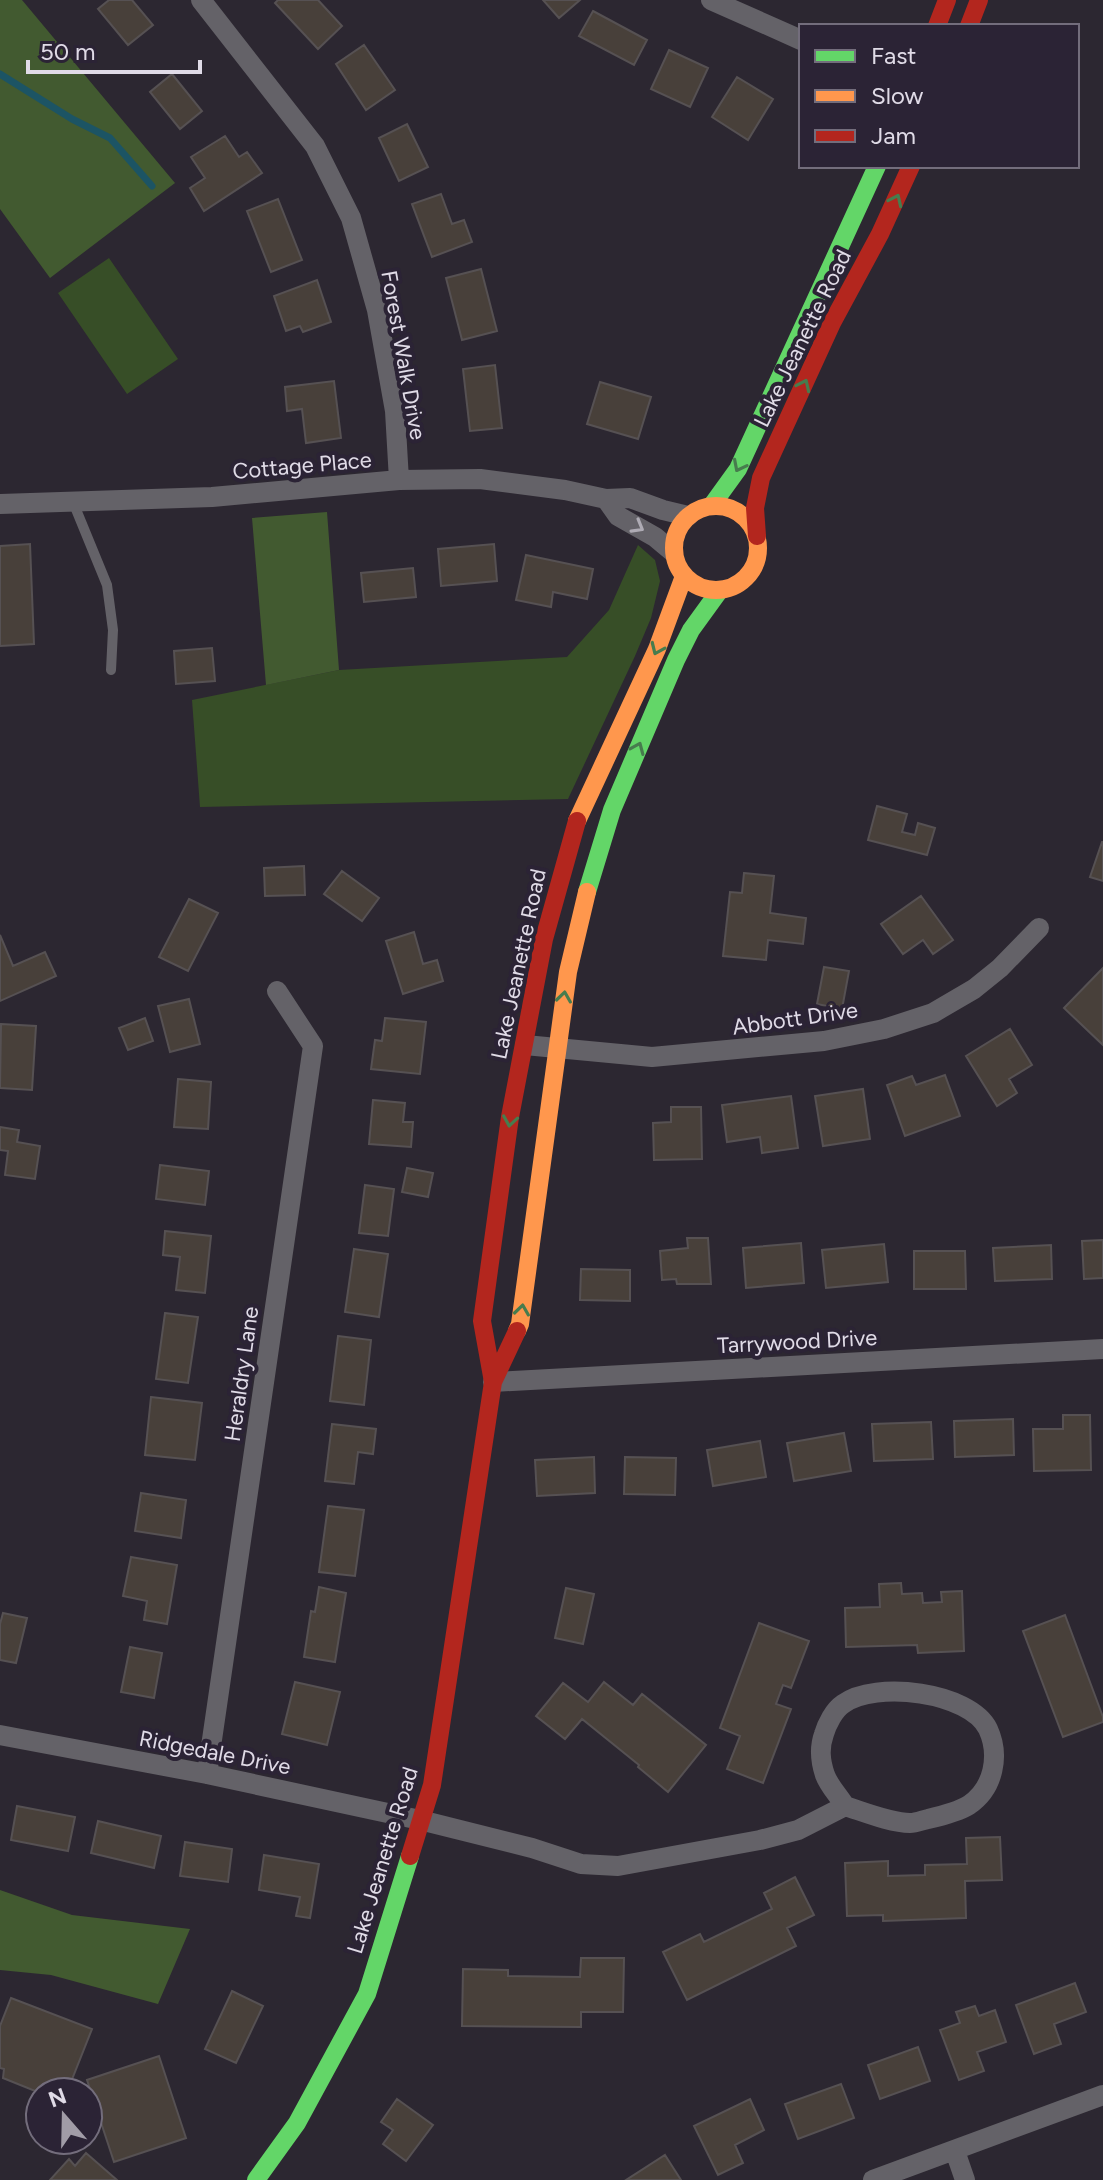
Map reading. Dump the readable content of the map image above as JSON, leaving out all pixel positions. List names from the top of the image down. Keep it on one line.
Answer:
{"streets":{"street":["Lake Jeanette Road","Forest Walk Drive","Cottage Place","Abbott Drive","Tarrywood Drive","Heraldry Lane","Ridgedale Drive"]},"crossings":[["Lake Jeanette Road","Cottage Place"],["Lake Jeanette Road","Abbott Drive"],["Lake Jeanette Road","Tarrywood Drive"],["Lake Jeanette Road","Ridgedale Drive"],["Forest Walk Drive","Cottage Place"],["Heraldry Lane","Ridgedale Drive"]],"legend":["Fast","Slow","Jam"],"scale_bar":"50 m","north":"top"}
